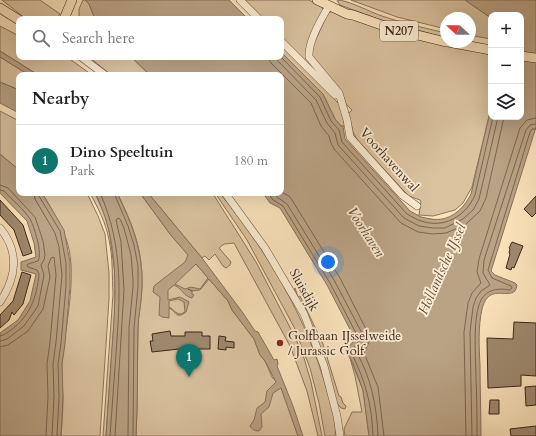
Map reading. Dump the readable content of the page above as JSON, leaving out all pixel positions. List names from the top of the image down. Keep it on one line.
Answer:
{"streets":{"main road":["N207"],"street":["Voorhavenwal","Sluisdijk"]},"crossings":[["N207","Voorhavenwal"]],"water":["Voorhaven","Hollandsche IJssel"],"places":["Golfbaan IJsselweide / Jurassic Golf"],"north":"left","page":{"map_buttons":["+","−"],"search":"Search here","heading":"Nearby","list":[{"mark":"1","name":"Dino Speeltuin","note":"Park","value":"180 m"}],"pins":"1"}}
